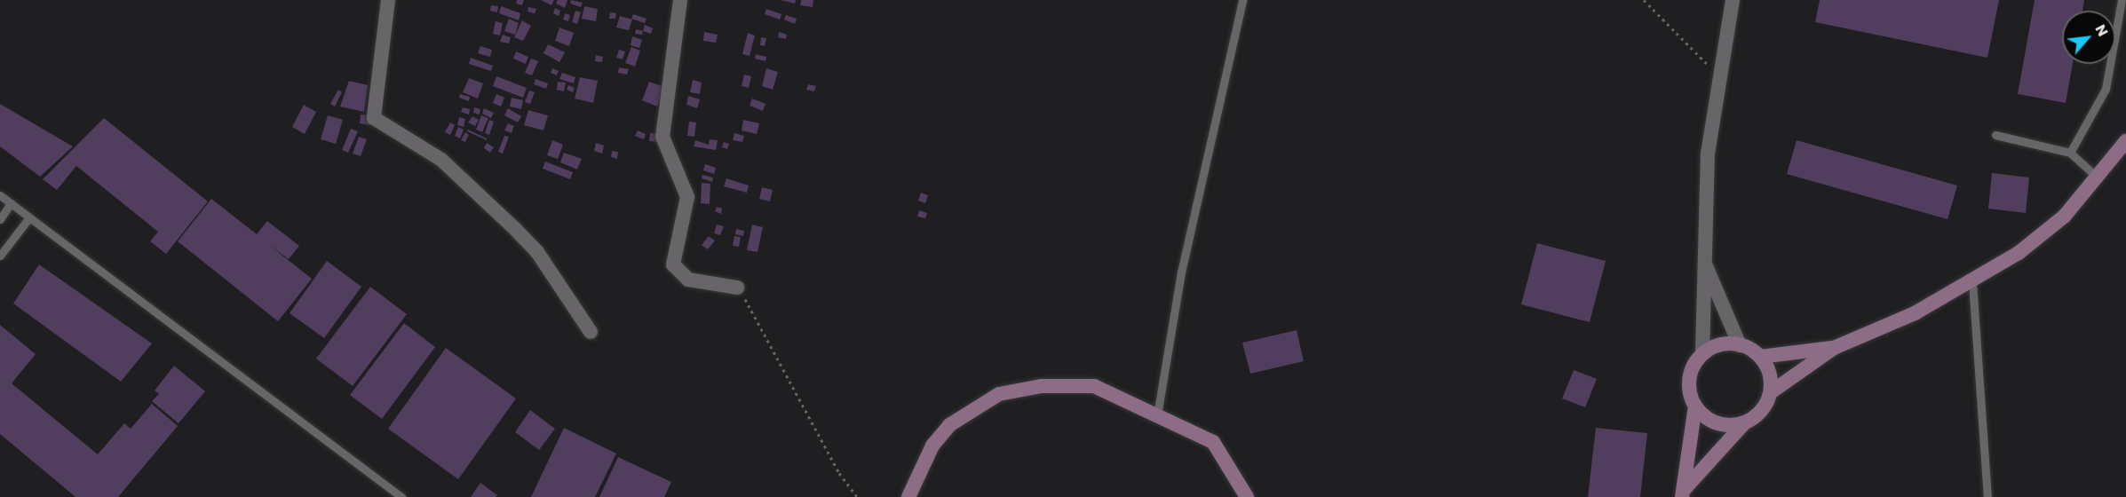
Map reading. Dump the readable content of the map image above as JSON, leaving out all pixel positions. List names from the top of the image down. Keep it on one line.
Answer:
{"north":"top right"}
